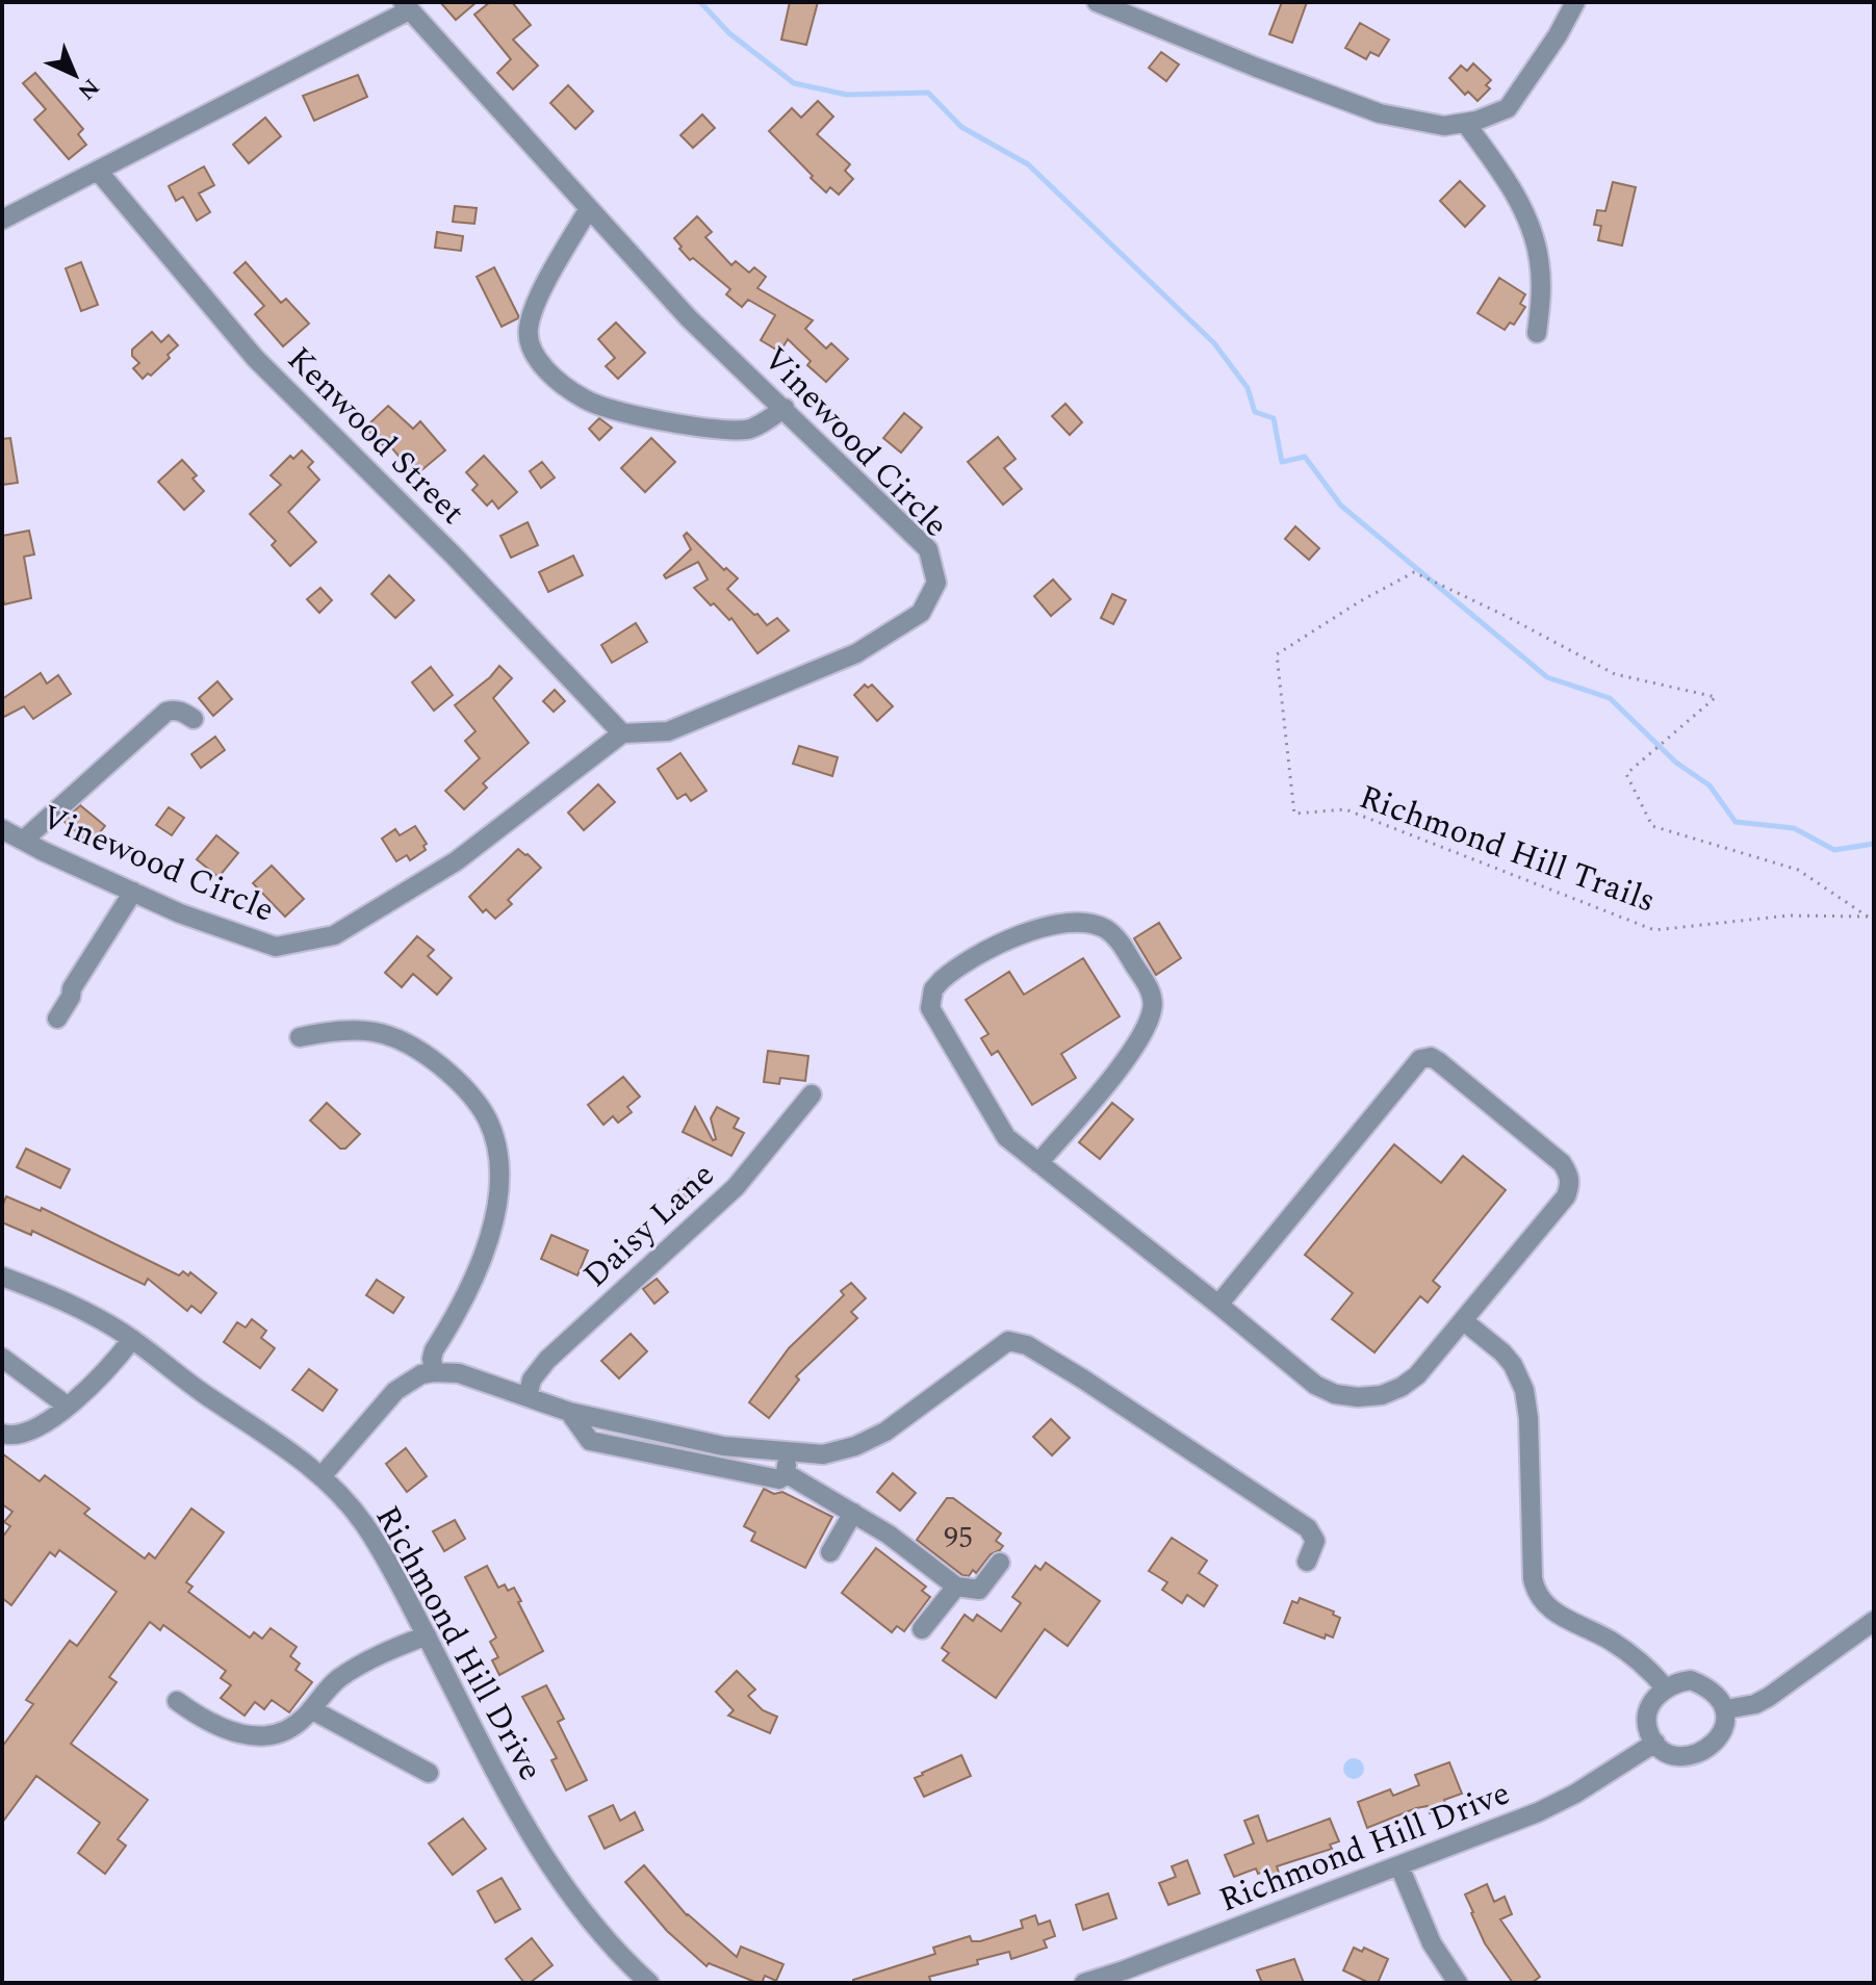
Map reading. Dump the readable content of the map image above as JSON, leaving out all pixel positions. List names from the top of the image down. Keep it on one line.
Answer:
{"streets":{"street":["Kenwood Street","Vinewood Circle","Daisy Lane","Richmond Hill Drive"],"path":["Richmond Hill Trails"]},"crossings":[["Kenwood Street","Vinewood Circle"]],"house_numbers":["95"],"north":"bottom right"}
